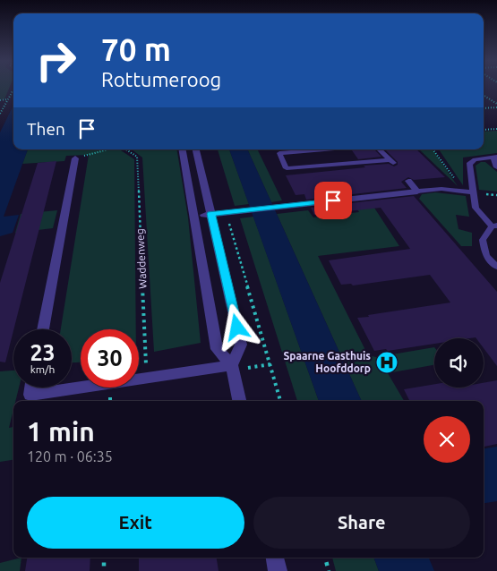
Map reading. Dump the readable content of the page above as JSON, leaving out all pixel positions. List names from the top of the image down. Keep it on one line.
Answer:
{"streets":{"path":["Waddenweg"]},"places":{"hospital":["Spaarne Gasthuis Hoofddorp"]},"page":{"turn":["70 m","Rottumeroog"],"then":"Then","speed":"23 km/h","limit":"30","heading":["1 min","120 m · 06:35"],"buttons":["Exit","Share"]}}
